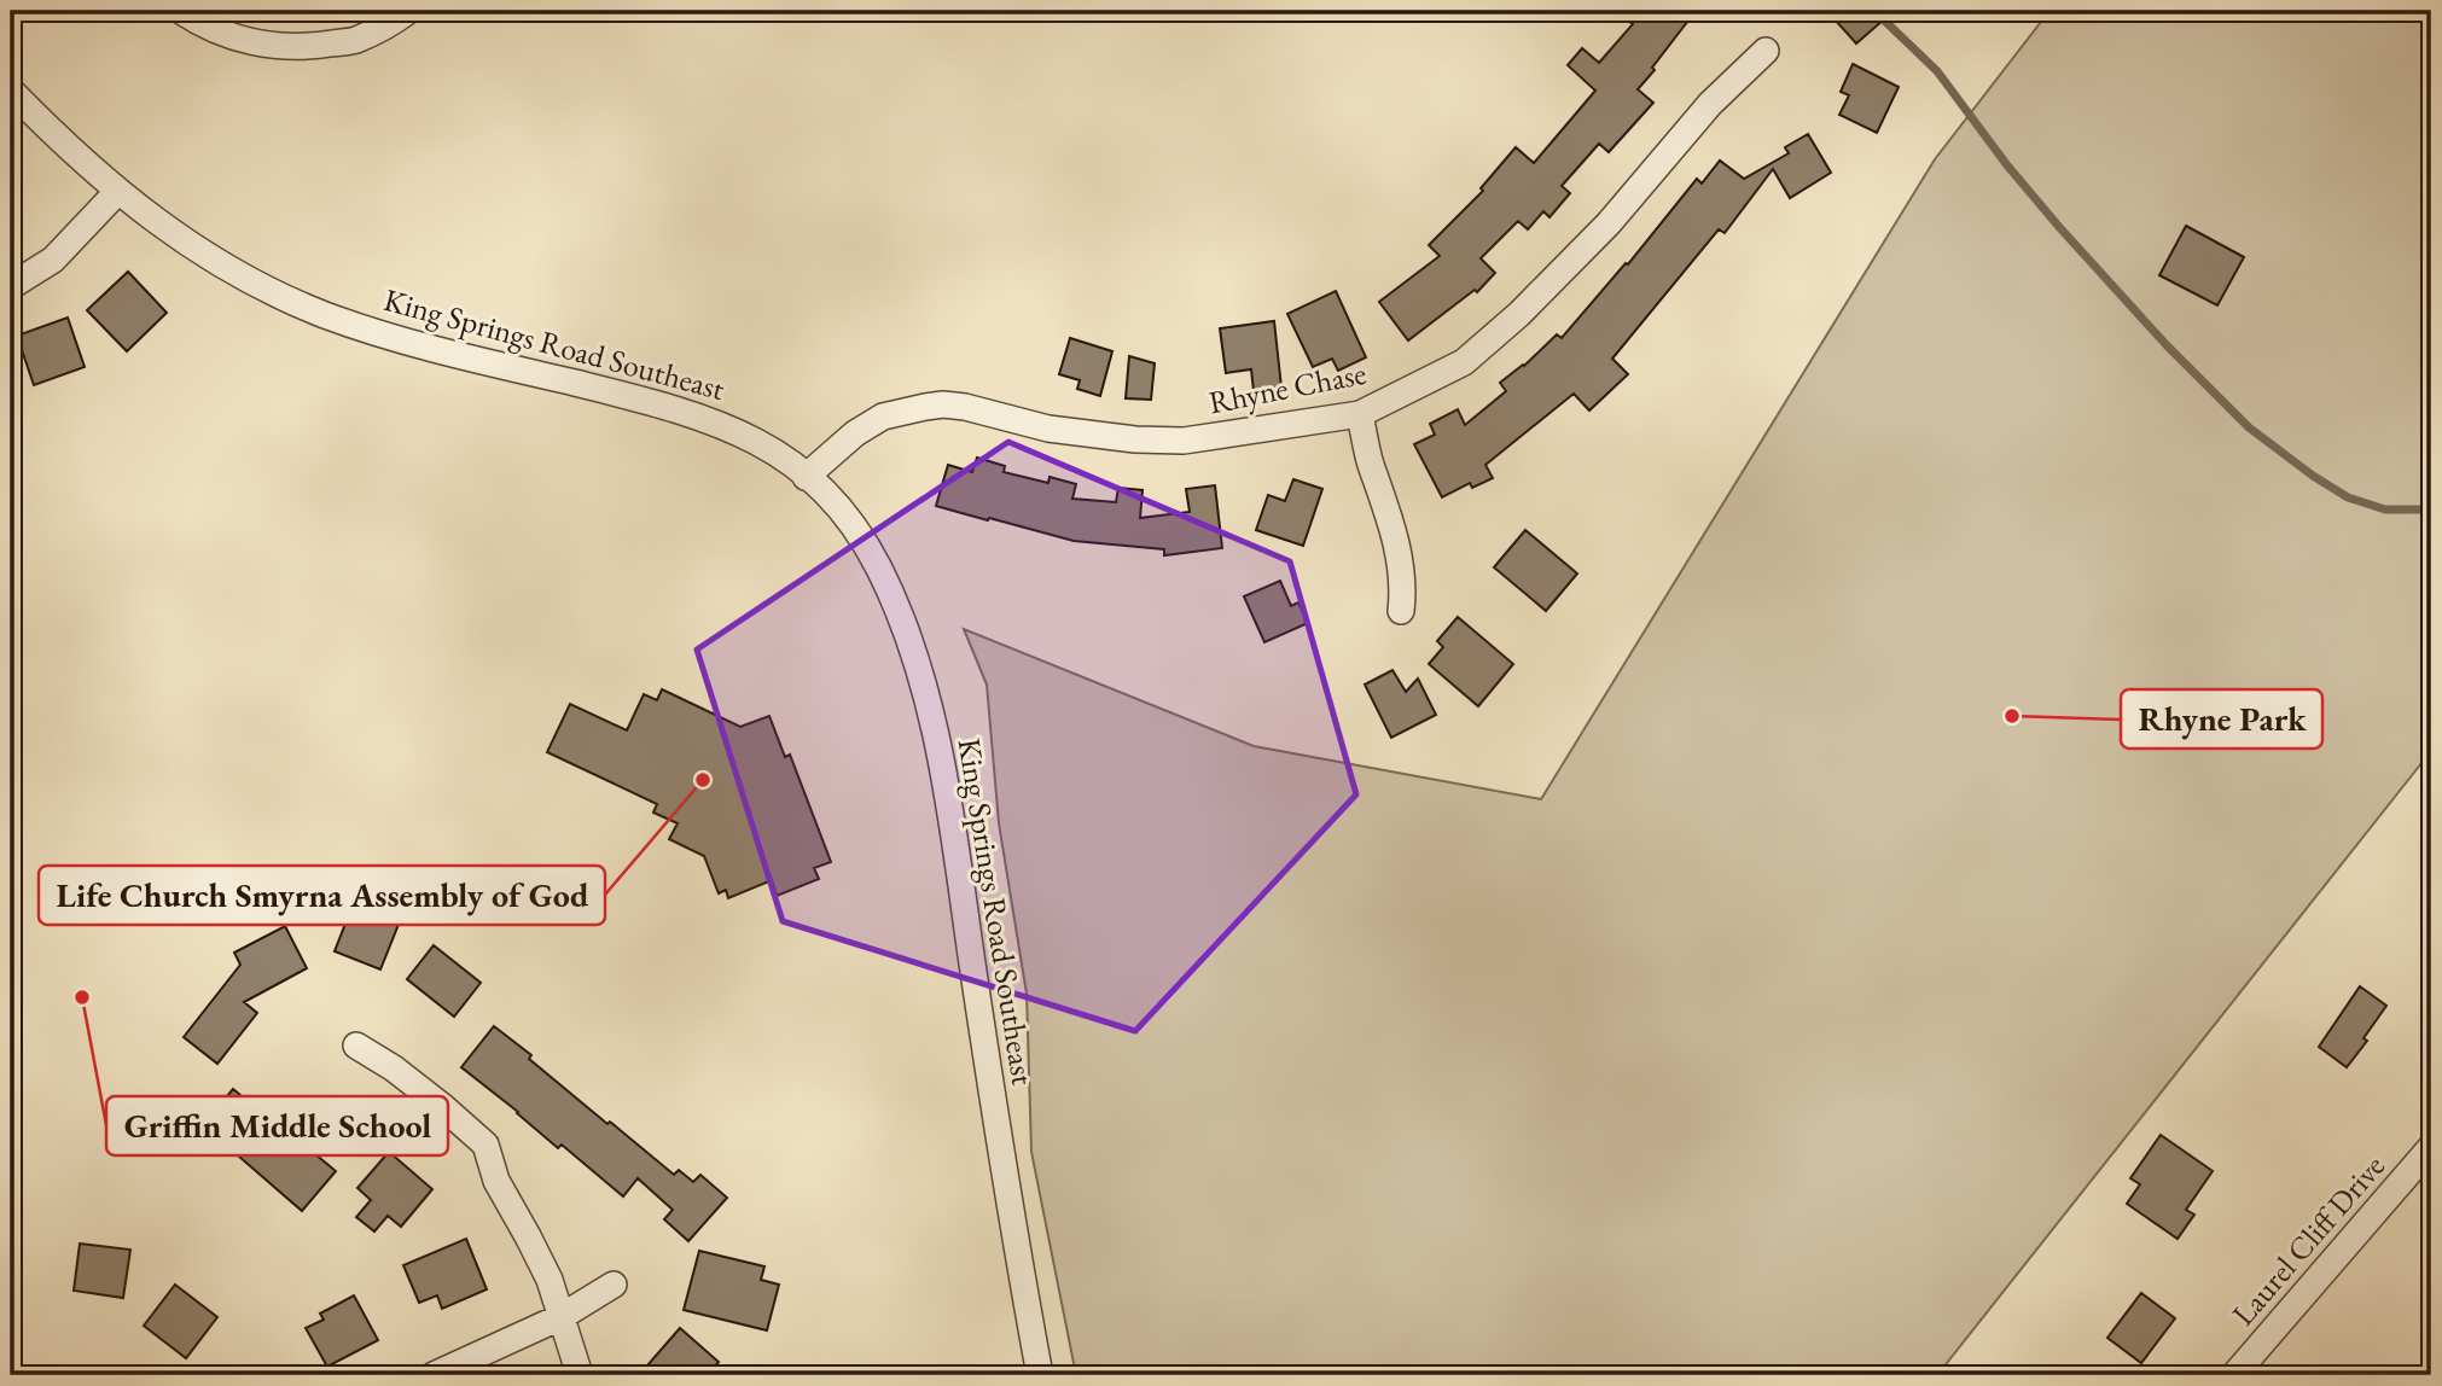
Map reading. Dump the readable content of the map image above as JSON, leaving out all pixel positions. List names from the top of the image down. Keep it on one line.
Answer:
{"streets":{"street":["King Springs Road Southeast","Rhyne Chase","Laurel Cliff Drive"]},"crossings":[["King Springs Road Southeast","Rhyne Chase"]],"places":["Rhyne Park","Life Church Smyrna Assembly of God","Griffin Middle School"]}
